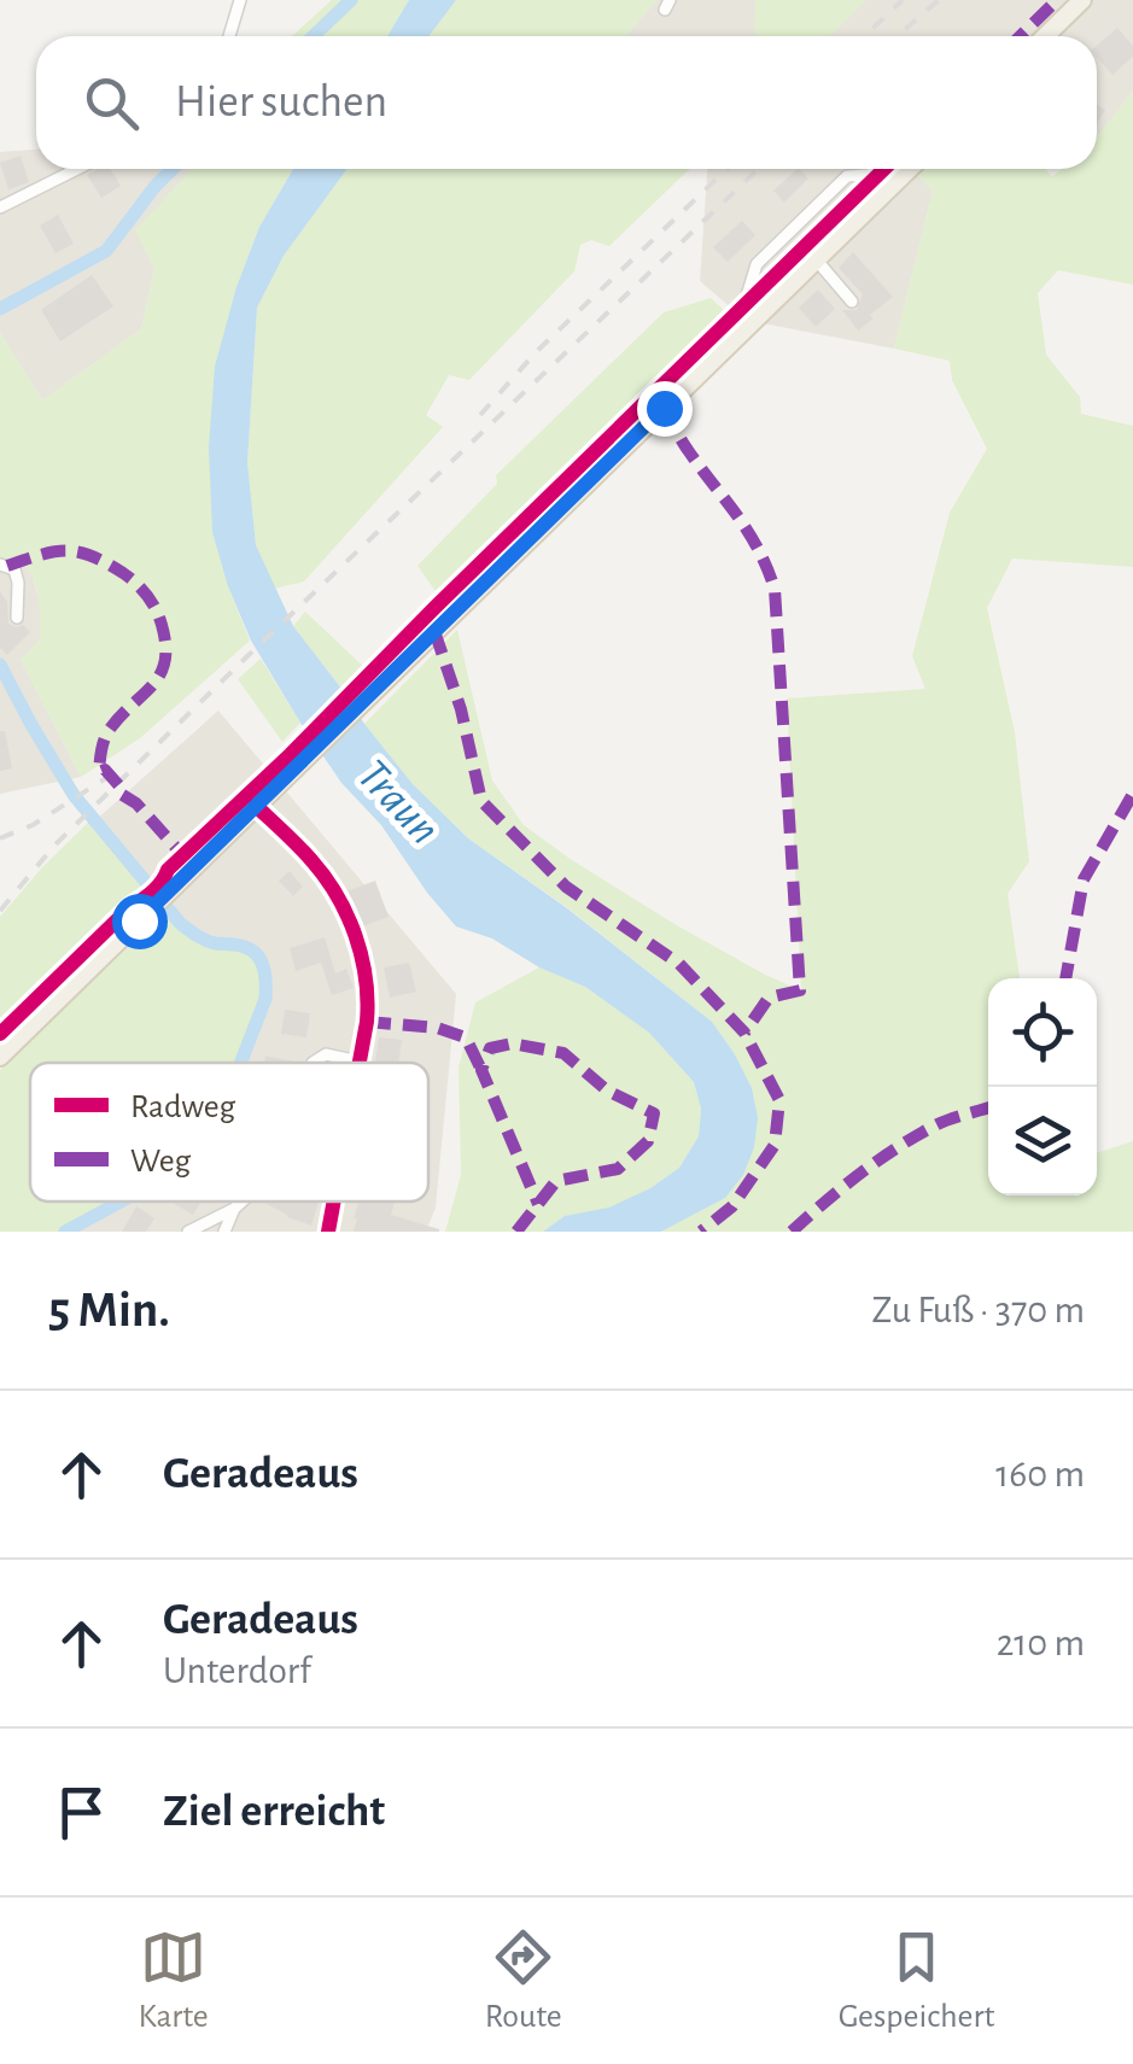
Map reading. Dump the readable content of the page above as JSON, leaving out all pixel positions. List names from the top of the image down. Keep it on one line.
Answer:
{"water":["Traun"],"legend":["Radweg","Weg"],"page":{"search":"Hier suchen","heading":["5 Min.","Zu Fuß · 370 m"],"list":[["Geradeaus","160 m"],["Geradeaus","Unterdorf","210 m"],"Ziel erreicht"],"nav":["Karte","Route","Gespeichert"]}}
